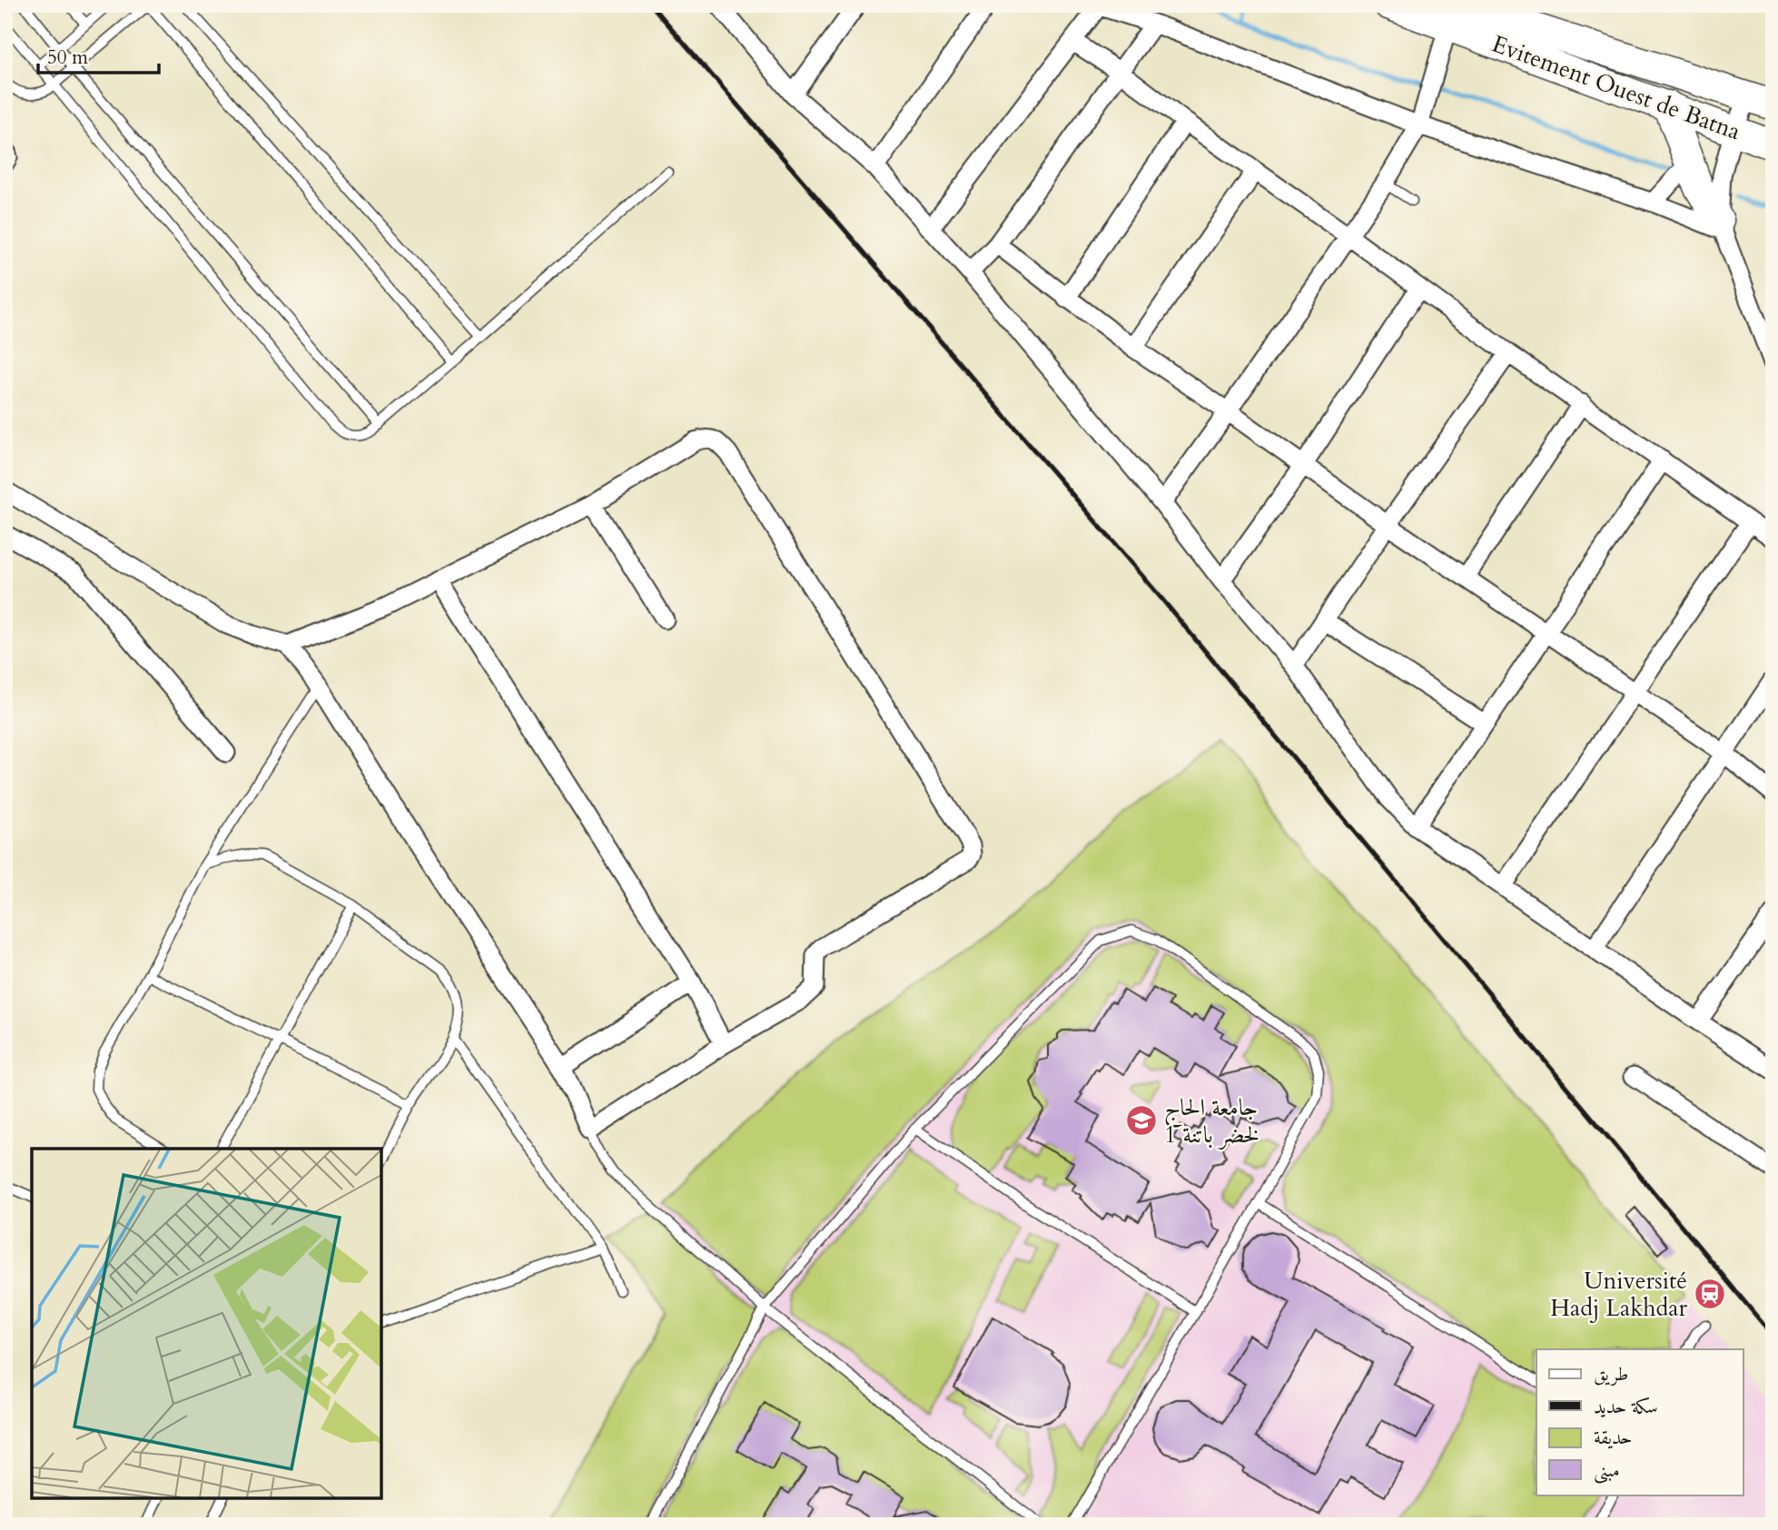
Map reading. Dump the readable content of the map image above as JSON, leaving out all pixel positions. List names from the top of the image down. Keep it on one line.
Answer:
{"streets":{"highway":["Evitement Ouest de Batna"]},"places":{"school or university":["جامعة الحاج لخضر باتنة 1"],"station":["Université Hadj Lakhdar"]},"legend":["طريق","سكة حديد","حديقة","مبنى"],"scale_bar":"50 m"}
